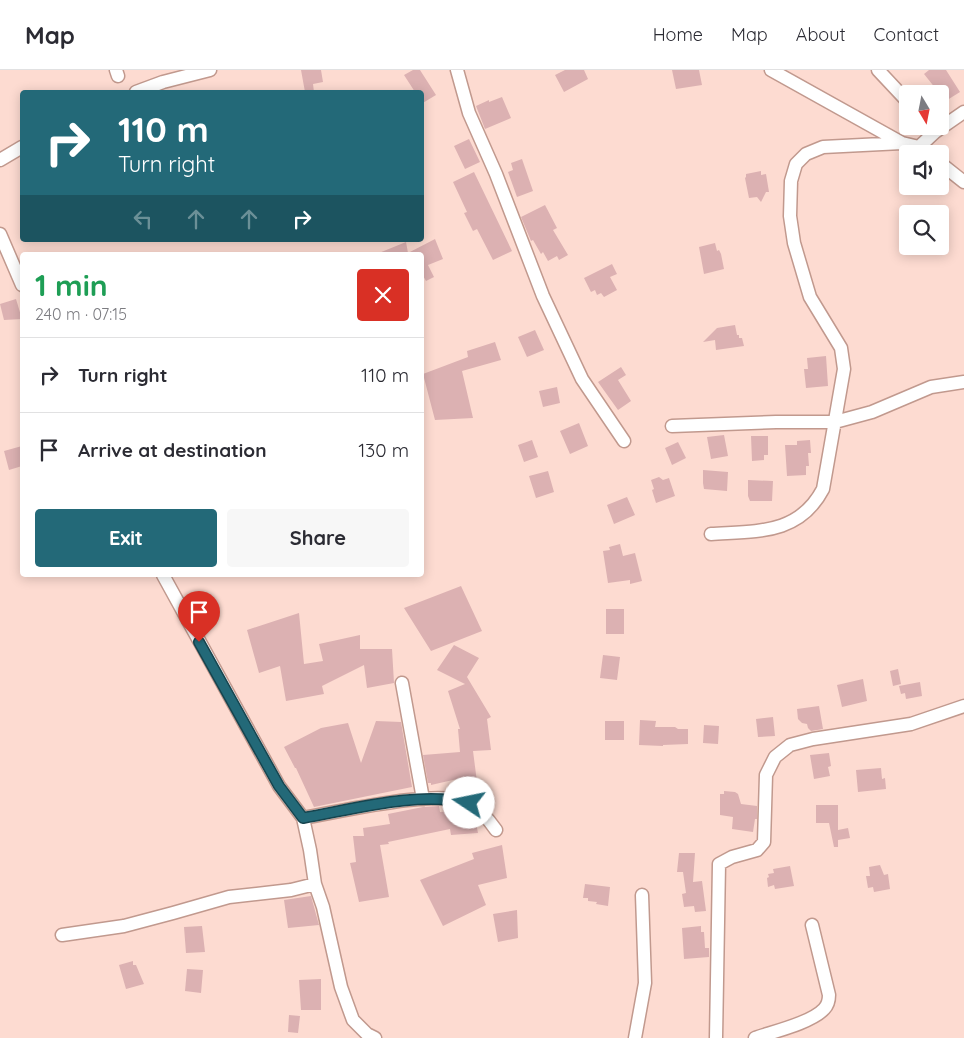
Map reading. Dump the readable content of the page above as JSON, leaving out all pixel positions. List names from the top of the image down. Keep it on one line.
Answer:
{"north":"bottom","page":{"header":"Map","nav":["Home","Map","About","Contact"],"turn":["110 m","Turn right"],"heading":["1 min","240 m · 07:15"],"list":[{"name":"Turn right","value":"110 m"},{"name":"Arrive at destination","value":"130 m"}],"buttons":["Exit","Share"]}}
